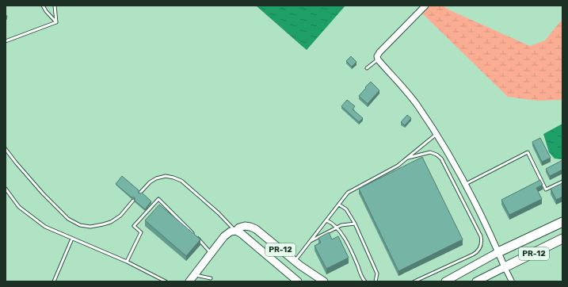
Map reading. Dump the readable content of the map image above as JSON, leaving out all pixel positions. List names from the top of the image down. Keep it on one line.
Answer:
{"streets":{"highway":["PR-12"]}}
